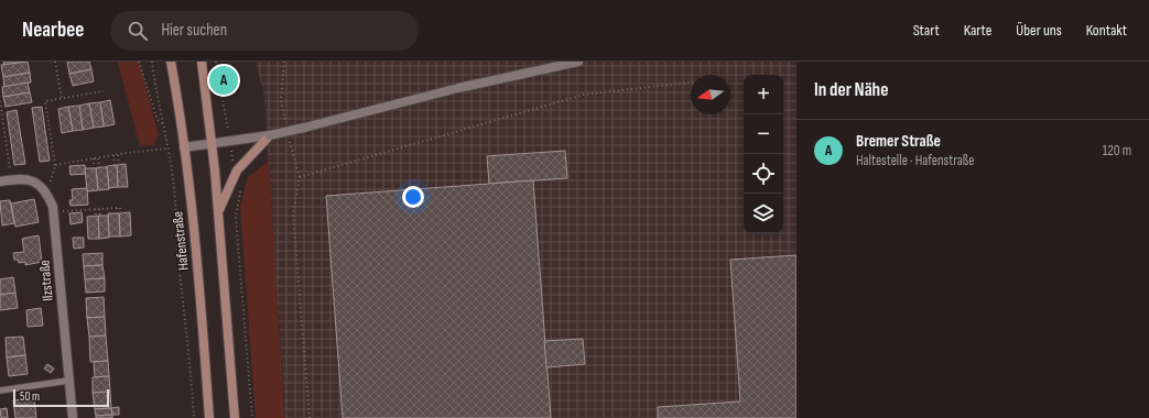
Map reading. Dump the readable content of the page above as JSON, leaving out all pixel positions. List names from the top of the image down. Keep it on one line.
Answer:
{"streets":{"main road":["Hafenstraße"],"street":["Ilzstraße"]},"scale_bar":"50 m","north":"left","page":{"header":"Nearbee","search":"Hier suchen","nav":["Start","Karte","Über uns","Kontakt"],"heading":"In der Nähe","pins":"A","map_buttons":["+","−"],"list":[{"mark":"A","name":"Bremer Straße","note":"Haltestelle · Hafenstraße","value":"120 m"}],"scale":"50 m"}}
